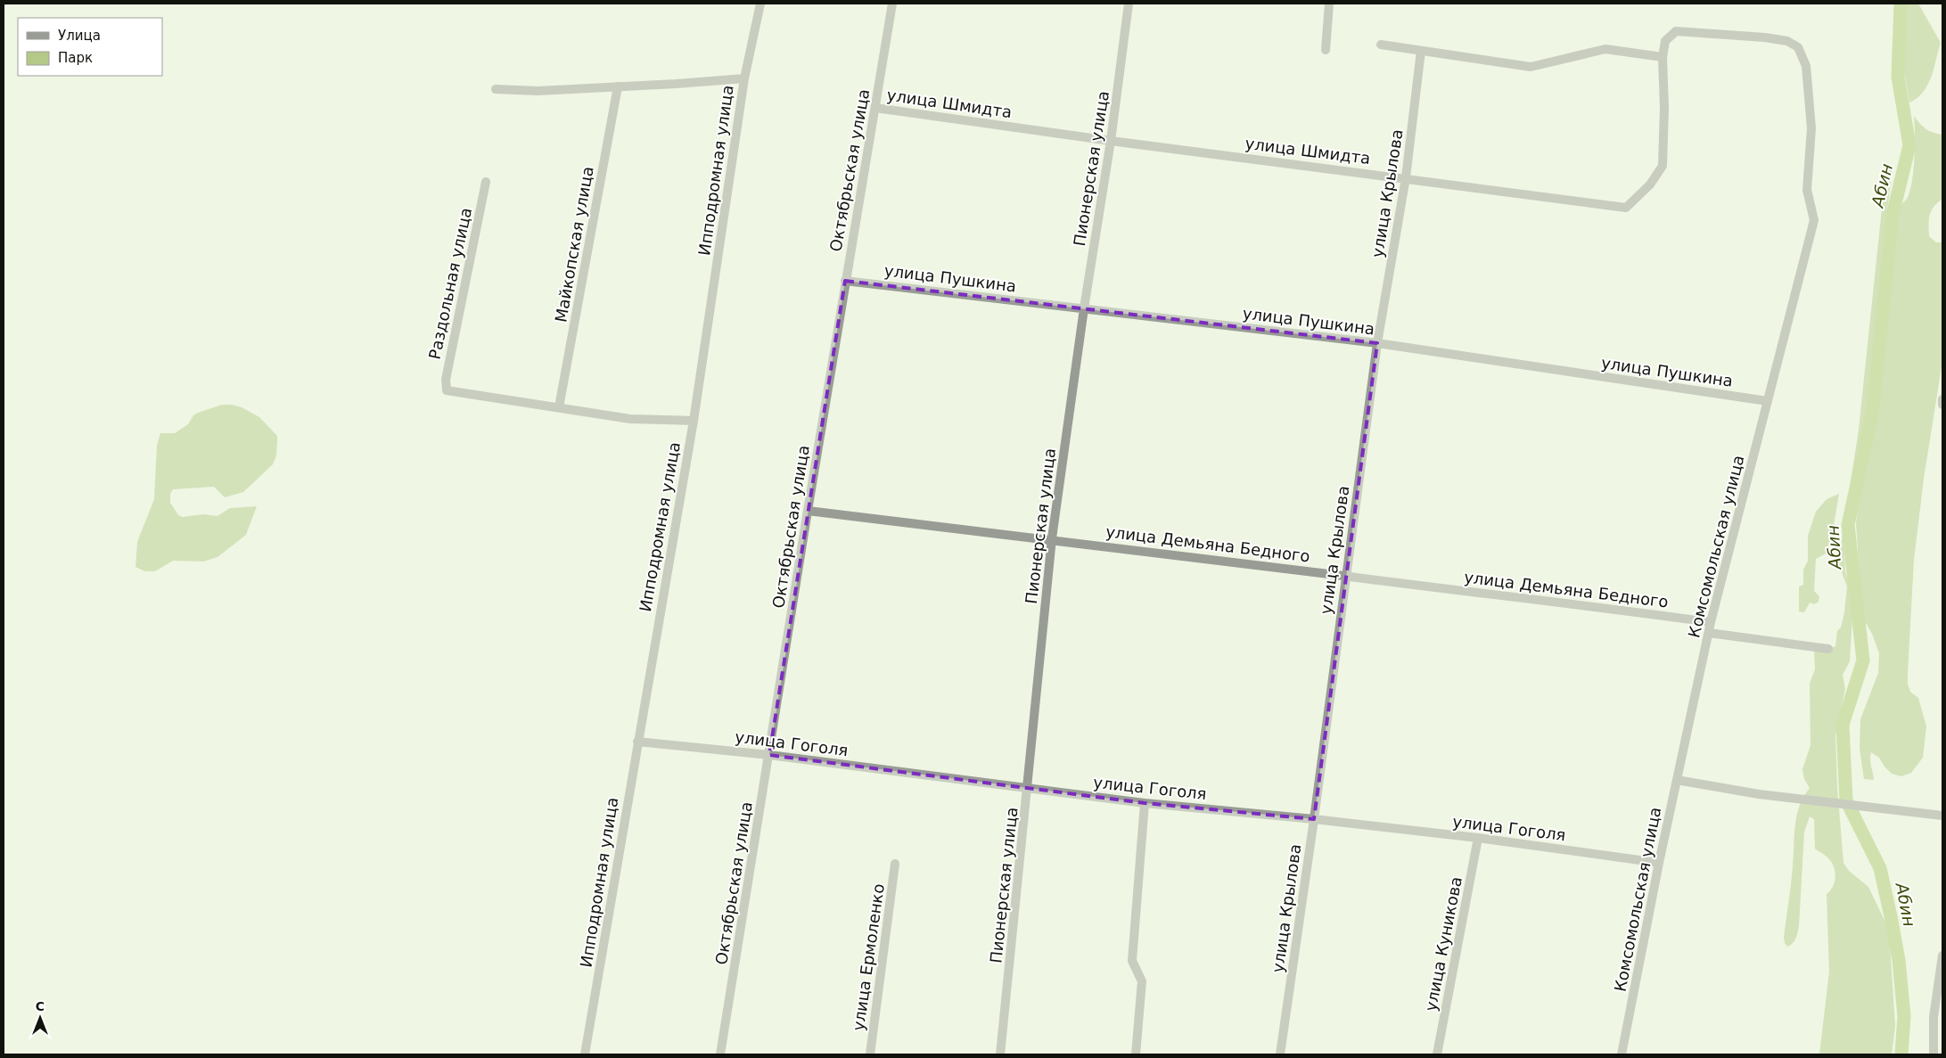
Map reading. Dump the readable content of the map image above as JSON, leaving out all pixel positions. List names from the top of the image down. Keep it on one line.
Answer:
{"streets":{"street":["улица Шмидта","Пионерская улица","Ипподромная улица","Октябрьская улица","улица Крылова","Майкопская улица","улица Пушкина","Раздольная улица","улица Демьяна Бедного","Комсомольская улица","улица Гоголя","улица Куникова","улица Ермоленко"]},"crossings":[["улица Шмидта","Пионерская улица"],["улица Шмидта","Октябрьская улица"],["улица Шмидта","улица Крылова"],["улица Шмидта","Комсомольская улица"],["Пионерская улица","улица Пушкина"],["Пионерская улица","улица Демьяна Бедного"],["Пионерская улица","улица Гоголя"],["Ипподромная улица","улица Гоголя"],["Октябрьская улица","улица Пушкина"],["Октябрьская улица","улица Демьяна Бедного"],["Октябрьская улица","улица Гоголя"],["улица Крылова","улица Пушкина"],["улица Крылова","улица Демьяна Бедного"],["улица Крылова","улица Гоголя"],["Майкопская улица","Раздольная улица"],["улица Пушкина","Комсомольская улица"],["улица Демьяна Бедного","Комсомольская улица"],["Комсомольская улица","улица Гоголя"],["улица Гоголя","улица Куникова"]],"water":["Абин"],"legend":["Улица","Парк"],"north":"top"}
